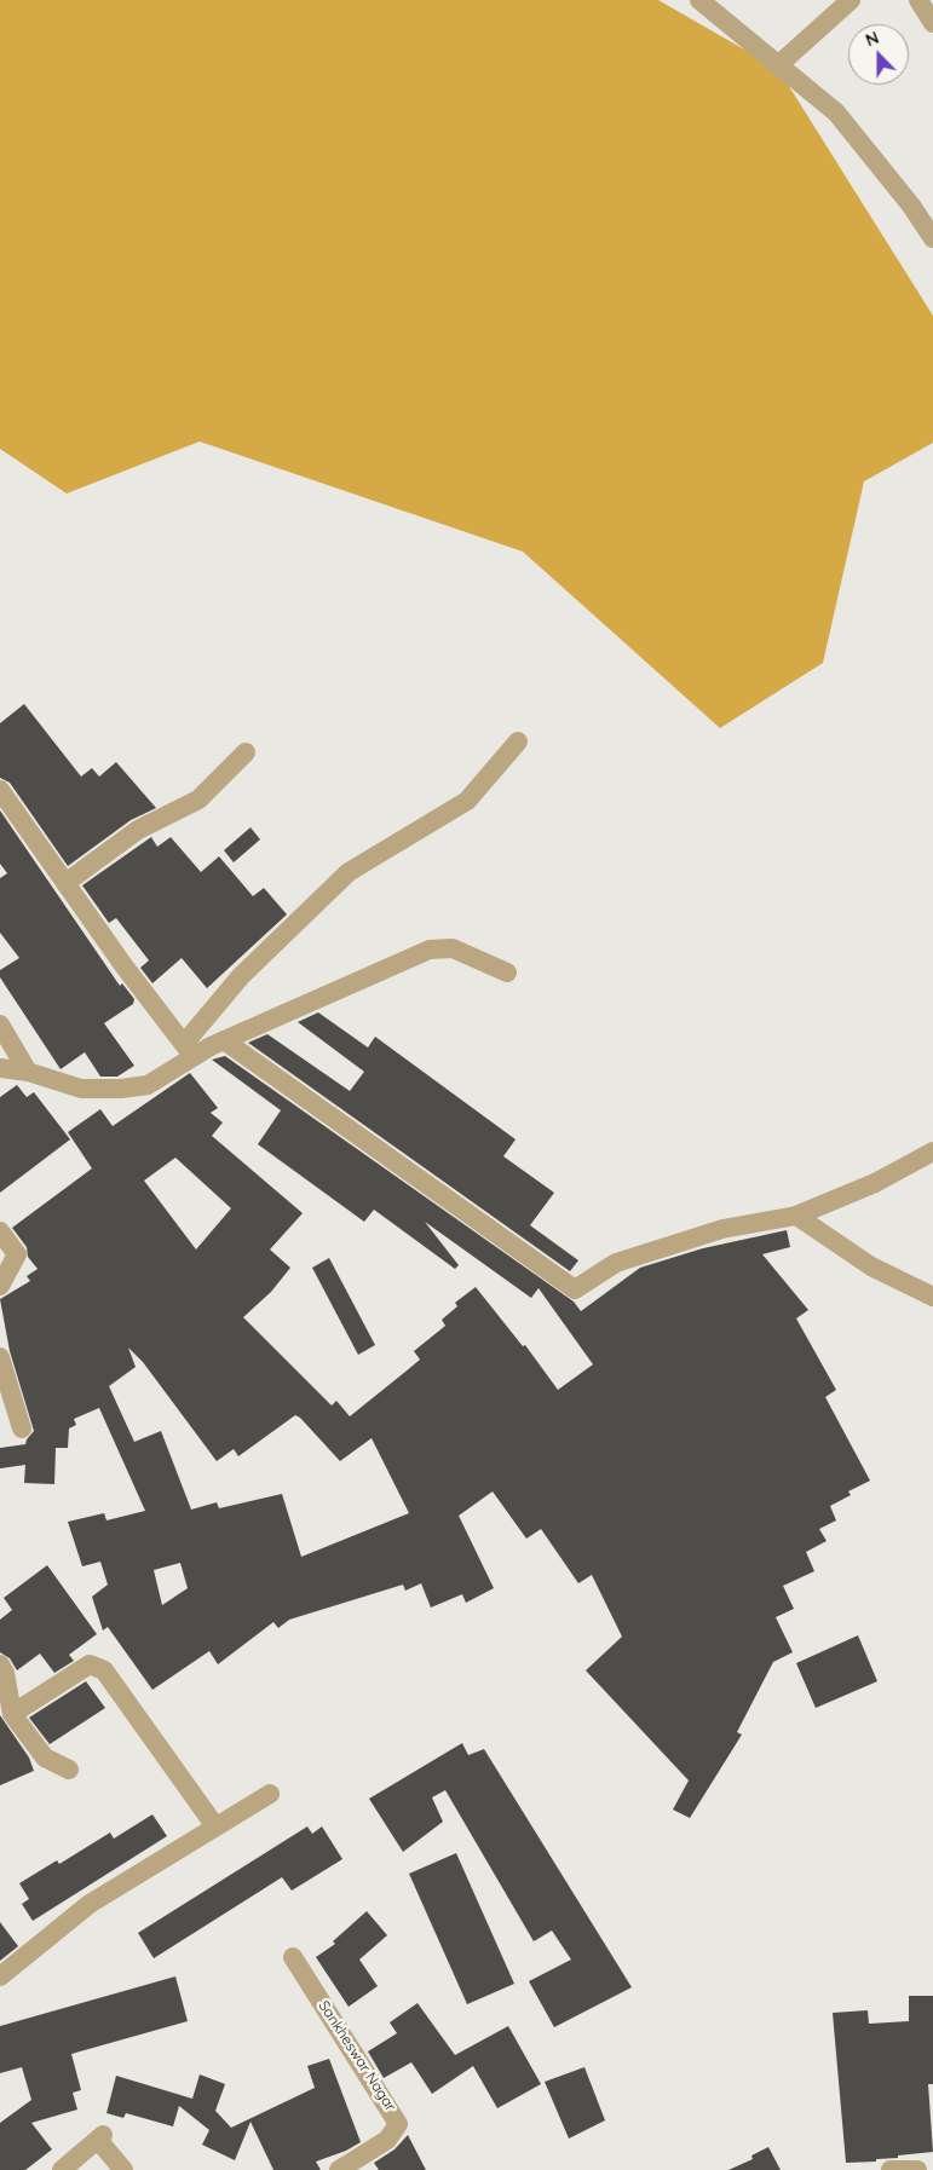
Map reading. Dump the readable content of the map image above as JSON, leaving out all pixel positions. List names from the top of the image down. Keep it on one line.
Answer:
{"streets":{"street":["Sankheswar Nagar"]},"north":"top"}
